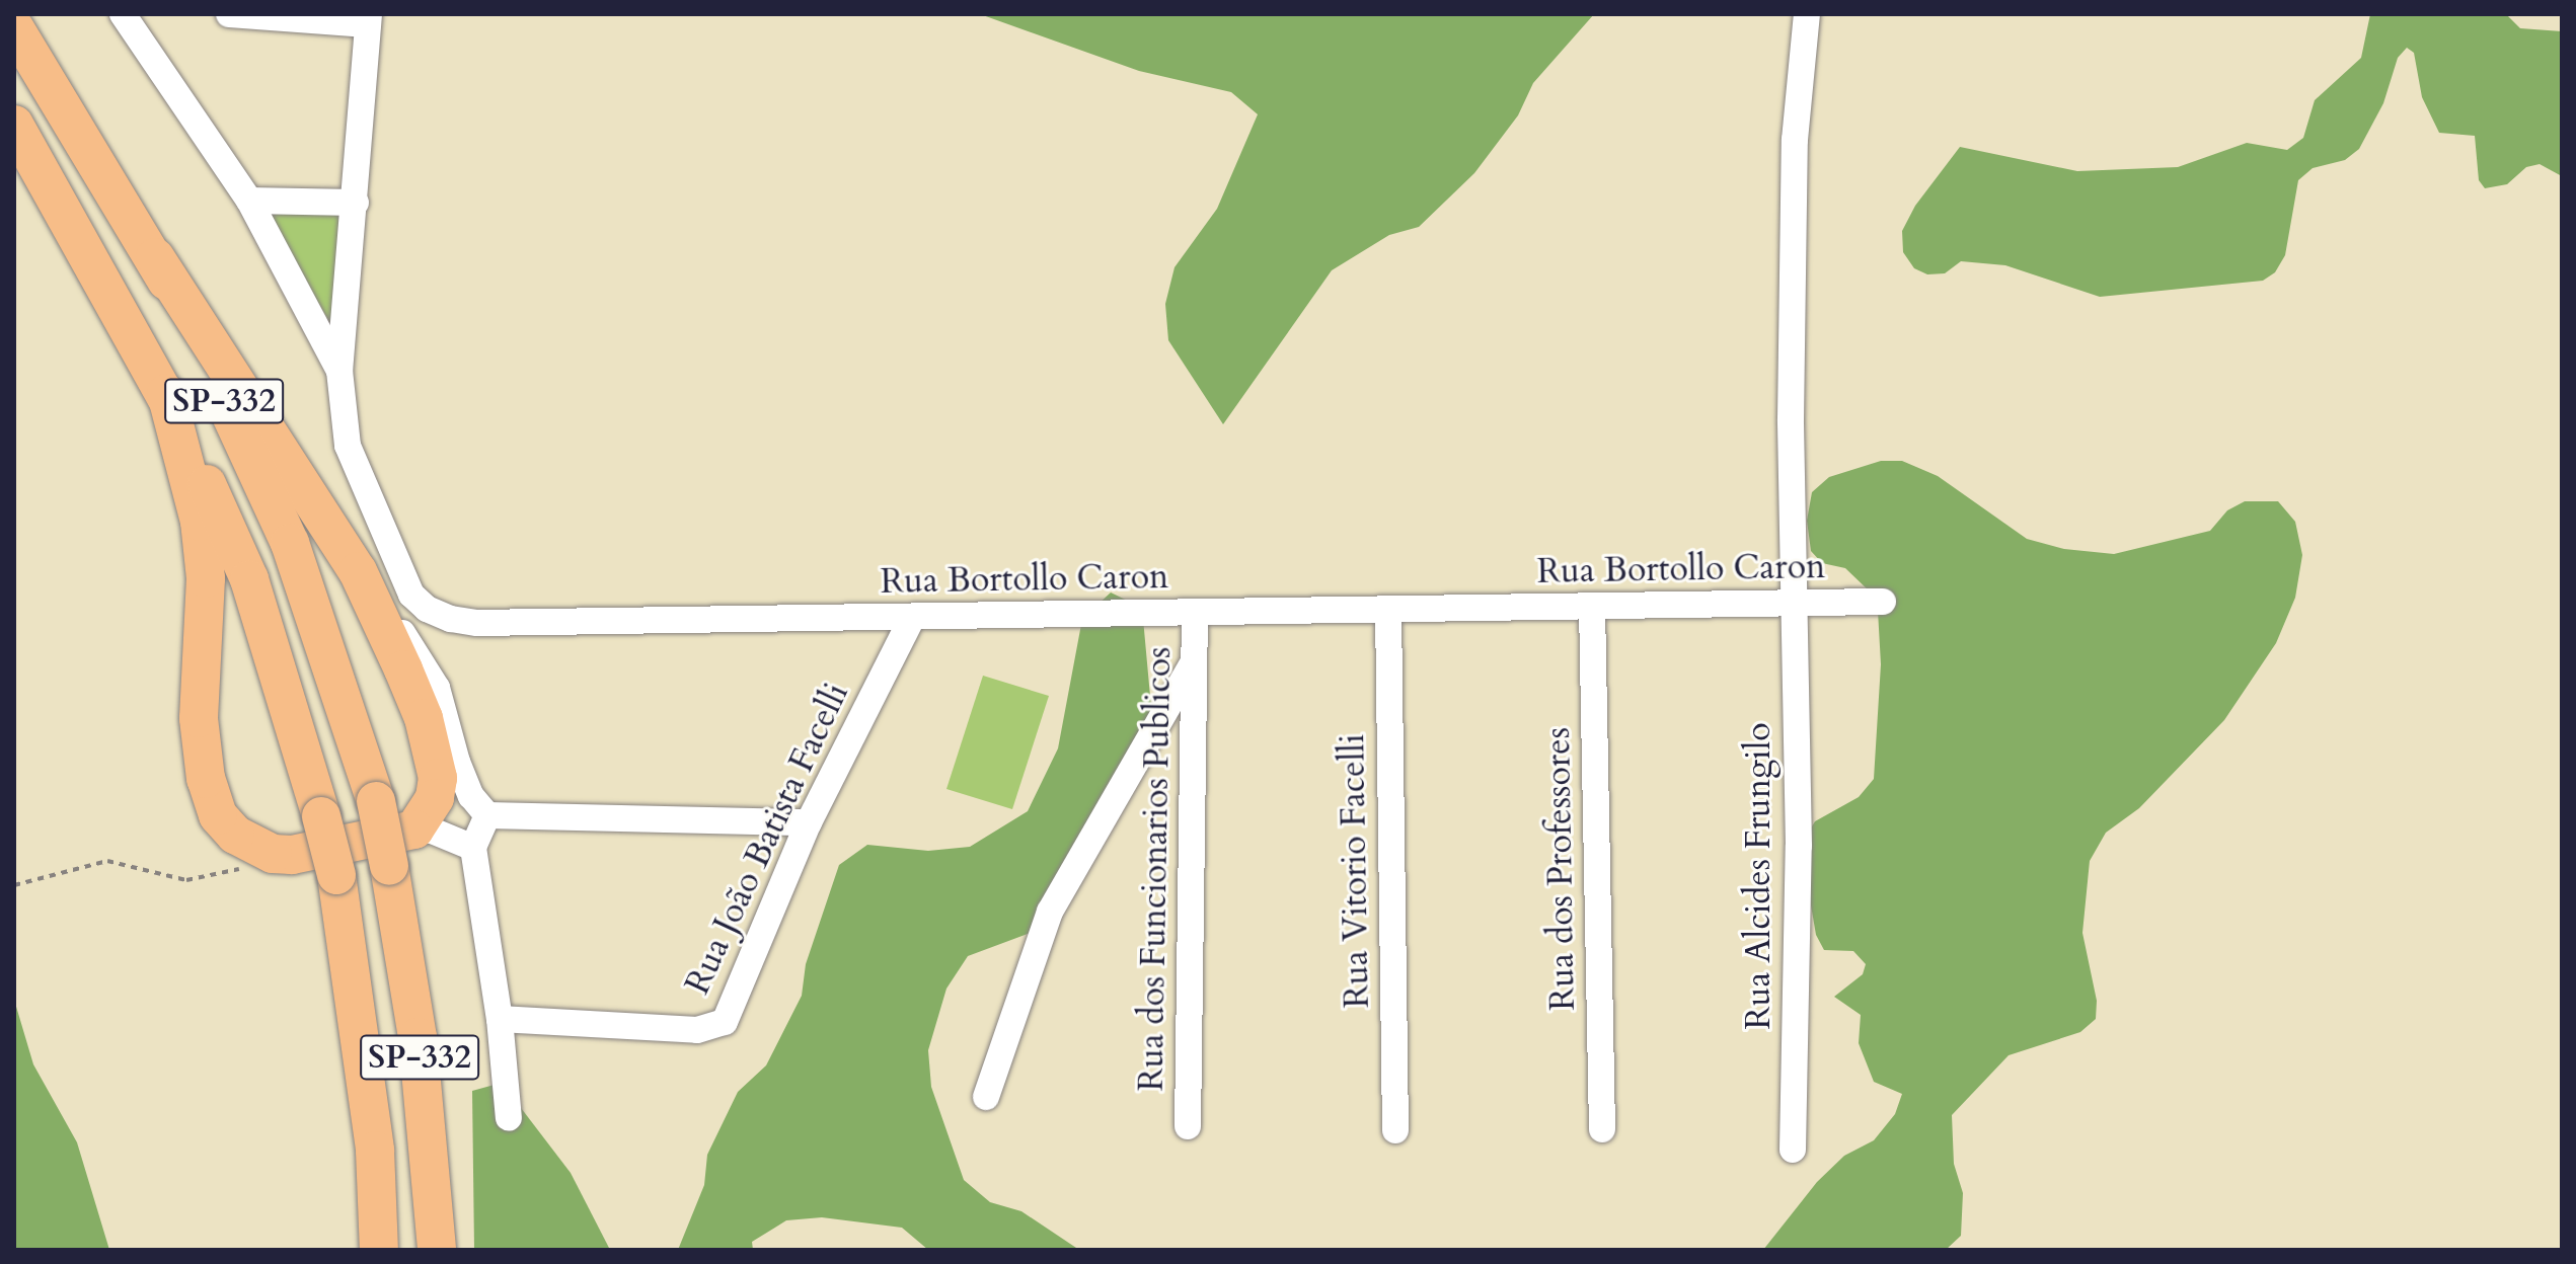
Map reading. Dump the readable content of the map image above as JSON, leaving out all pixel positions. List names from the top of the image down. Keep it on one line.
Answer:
{"streets":{"highway":["SP-332"],"street":["Rua Bortollo Caron","Rua João Batista Facelli","Rua dos Funcionarios Publicos","Rua dos Professores","Rua Vitorio Facelli","Rua Alcides Frungilo"]},"crossings":[["Rua Bortollo Caron","Rua João Batista Facelli"],["Rua Bortollo Caron","Rua dos Funcionarios Publicos"],["Rua Bortollo Caron","Rua dos Professores"],["Rua Bortollo Caron","Rua Vitorio Facelli"],["Rua Bortollo Caron","Rua Alcides Frungilo"]]}
